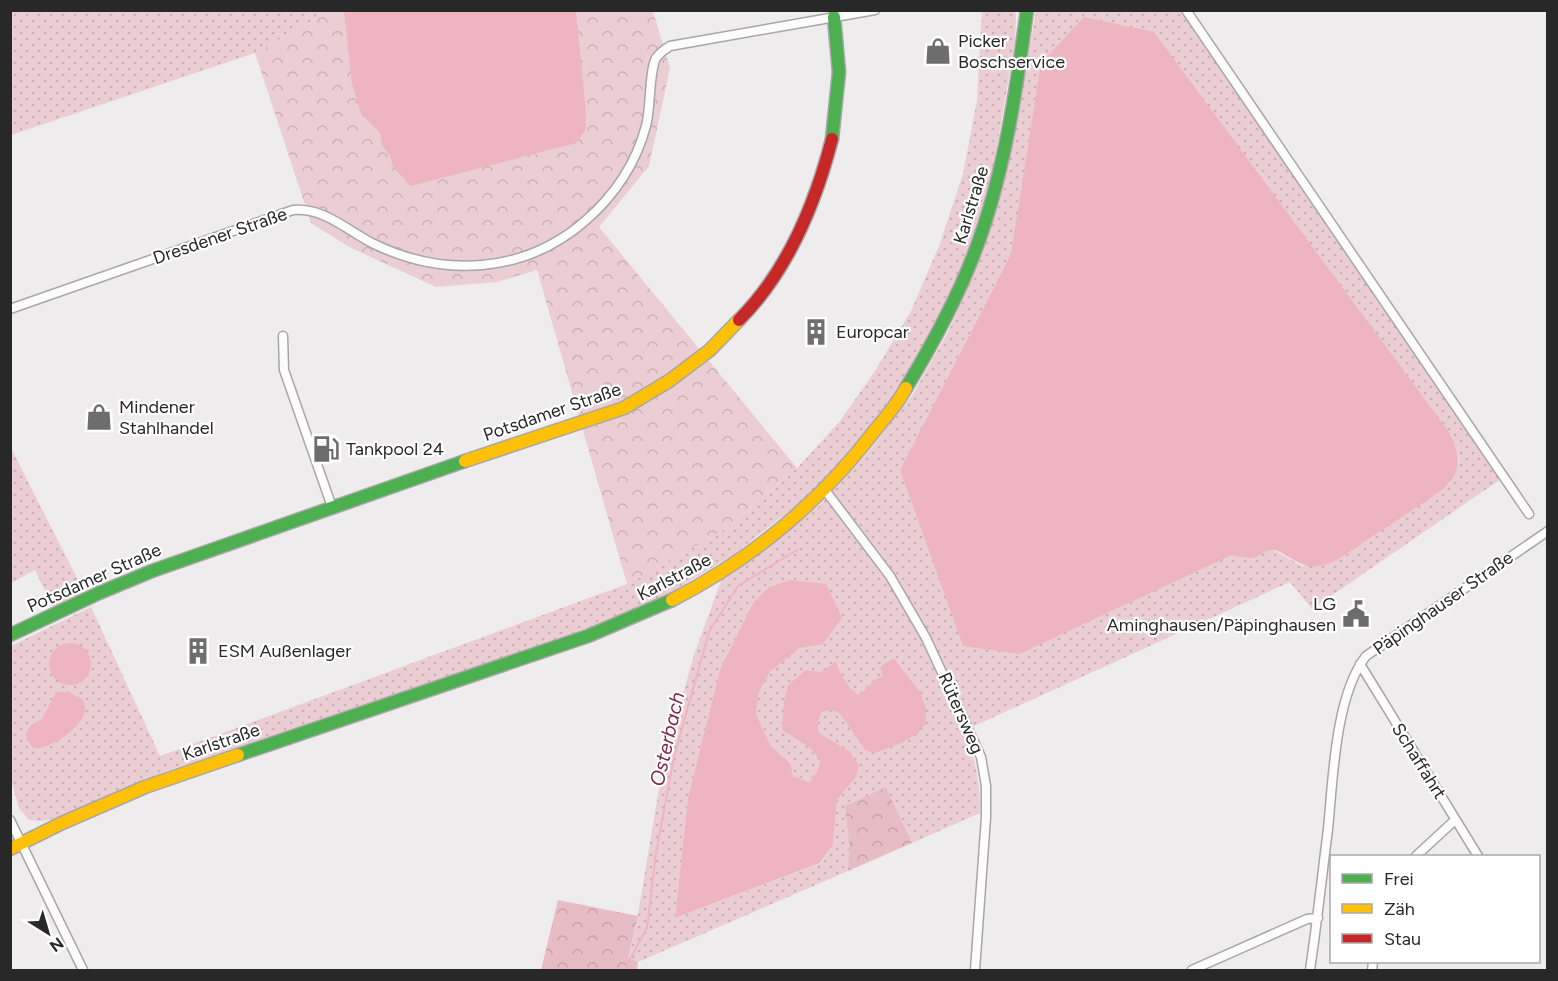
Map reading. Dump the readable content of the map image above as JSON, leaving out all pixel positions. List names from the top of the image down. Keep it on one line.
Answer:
{"streets":{"street":["Karlstraße","Dresdener Straße","Potsdamer Straße","Päpinghauser Straße","Rütersweg","Schaffahrt"]},"crossings":[["Karlstraße","Rütersweg"],["Dresdener Straße","Potsdamer Straße"],["Päpinghauser Straße","Schaffahrt"]],"water":["Osterbach"],"places":{"shop":["Picker Boschservice","Mindener Stahlhandel"],"building":["Europcar","ESM Außenlager"],"fuel station":["Tankpool 24"],"public building":["LG Aminghausen/Päpinghausen"]},"legend":["Frei","Zäh","Stau"],"north":"bottom right"}
